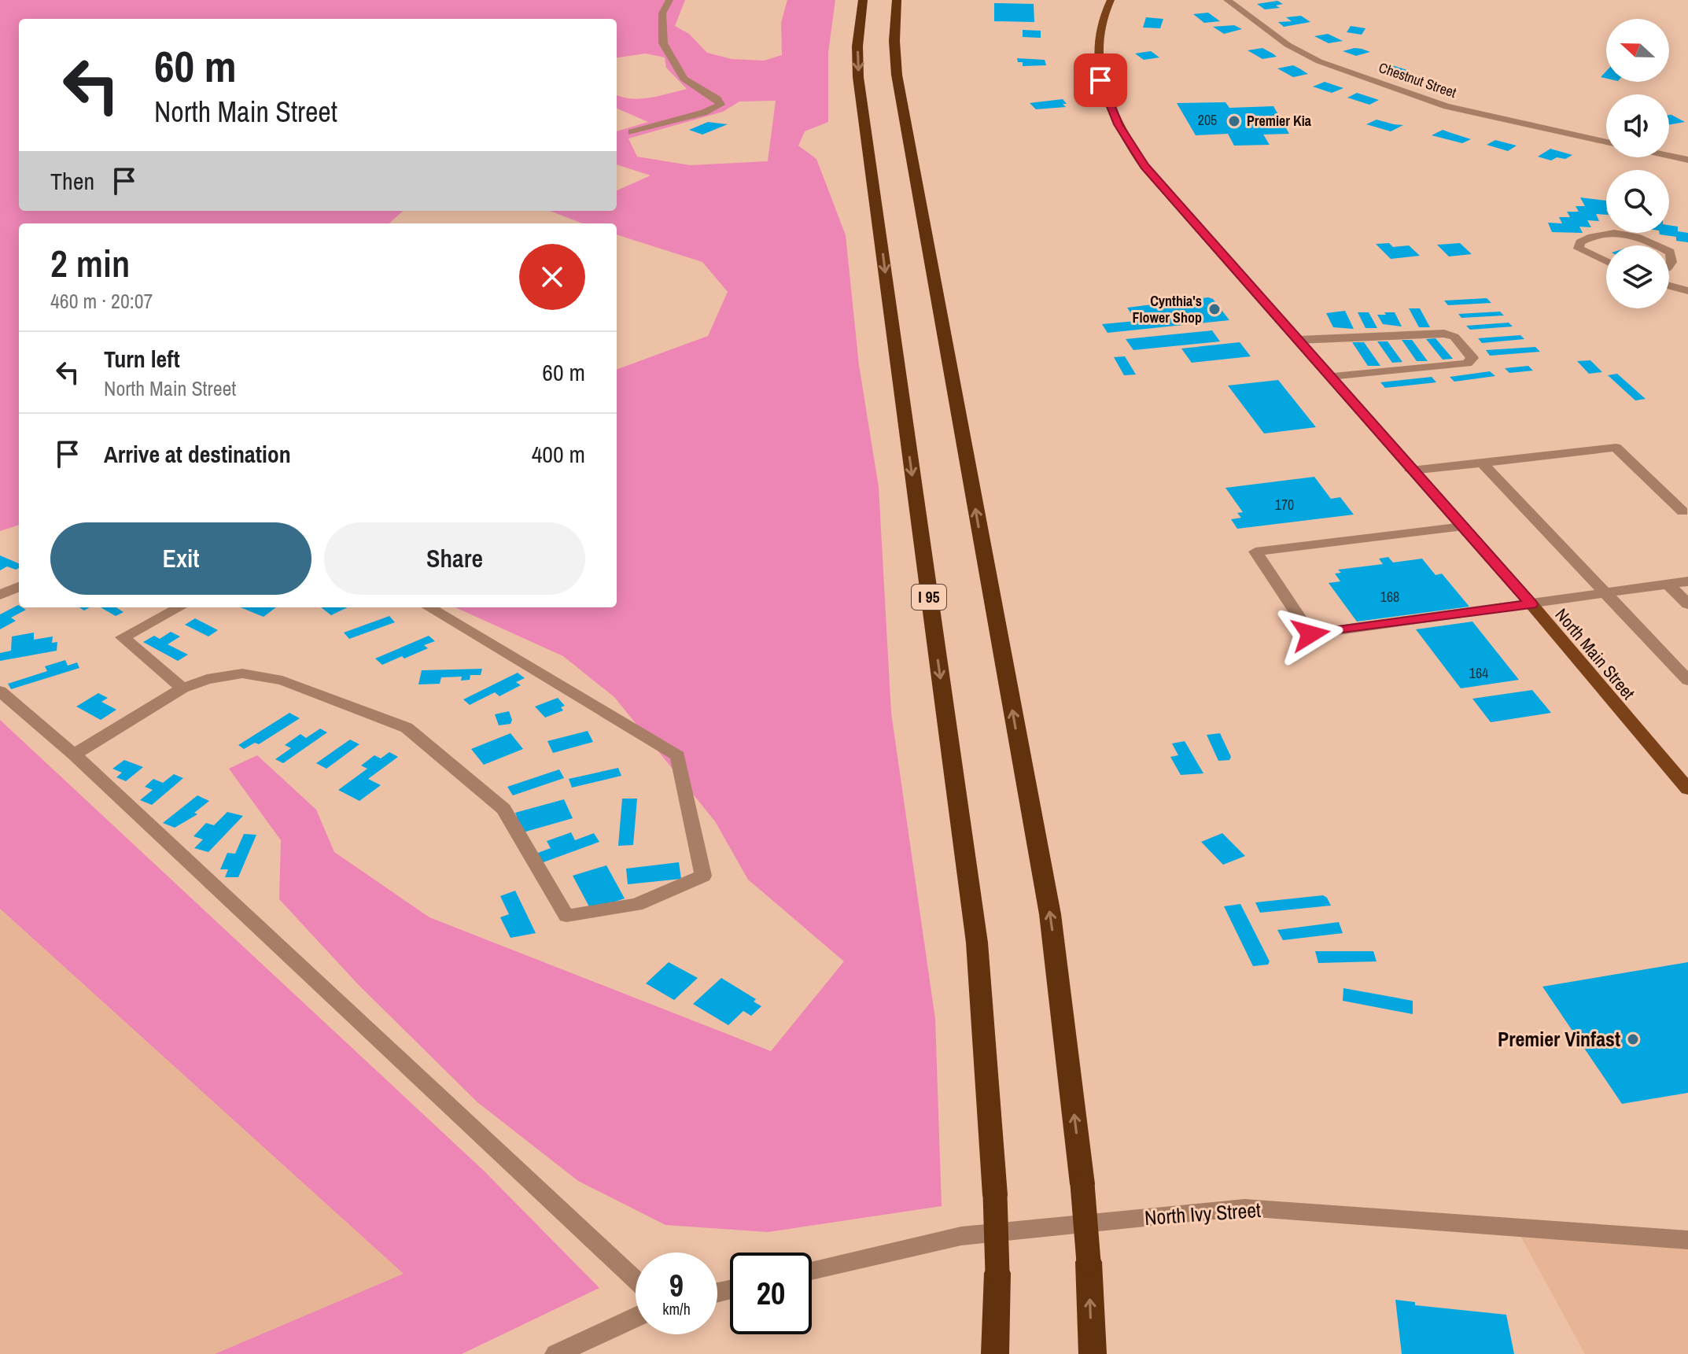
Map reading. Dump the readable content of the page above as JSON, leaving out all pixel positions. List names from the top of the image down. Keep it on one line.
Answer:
{"streets":{"highway":["I 95"],"main road":["North Main Street"],"street":["Chestnut Street","North Ivy Street"]},"places":["Premier Kia","Cynthia's Flower Shop","Premier Vinfast"],"house_numbers":["205","170","168","164"],"north":"left","page":{"turn":["60 m","North Main Street"],"then":"Then","heading":["2 min","460 m · 20:07"],"list":[{"name":"Turn left","note":"North Main Street","value":"60 m"},{"name":"Arrive at destination","value":"400 m"}],"buttons":["Exit","Share"],"speed":"9 km/h","limit":"20"}}
